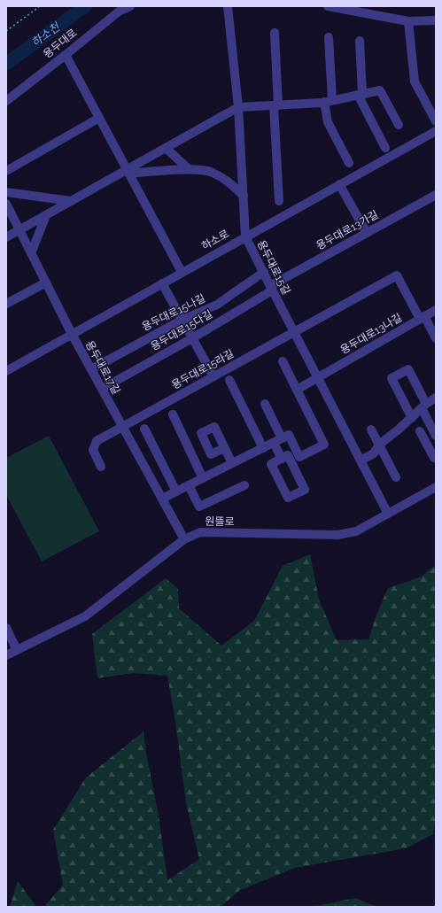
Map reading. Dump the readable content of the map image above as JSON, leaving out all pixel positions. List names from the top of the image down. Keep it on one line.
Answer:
{"streets":{"street":["용두대로","용두대로13가길","하소로","용두대로15길","용두대로15나길","용두대로15다길","용두대로13나길","용두대로17길","용두대로15라길","원뜰로"]},"crossings":[["용두대로13가길","용두대로15길"],["용두대로13가길","용두대로15다길"],["하소로","용두대로15길"],["하소로","용두대로17길"],["용두대로15길","용두대로15나길"],["용두대로15길","용두대로15다길"],["용두대로15길","용두대로13나길"],["용두대로15길","용두대로15라길"],["용두대로15길","원뜰로"],["용두대로15나길","용두대로17길"],["용두대로15다길","용두대로17길"],["용두대로13나길","용두대로15라길"],["용두대로17길","용두대로15라길"],["용두대로17길","원뜰로"]],"water":["하소천"]}
